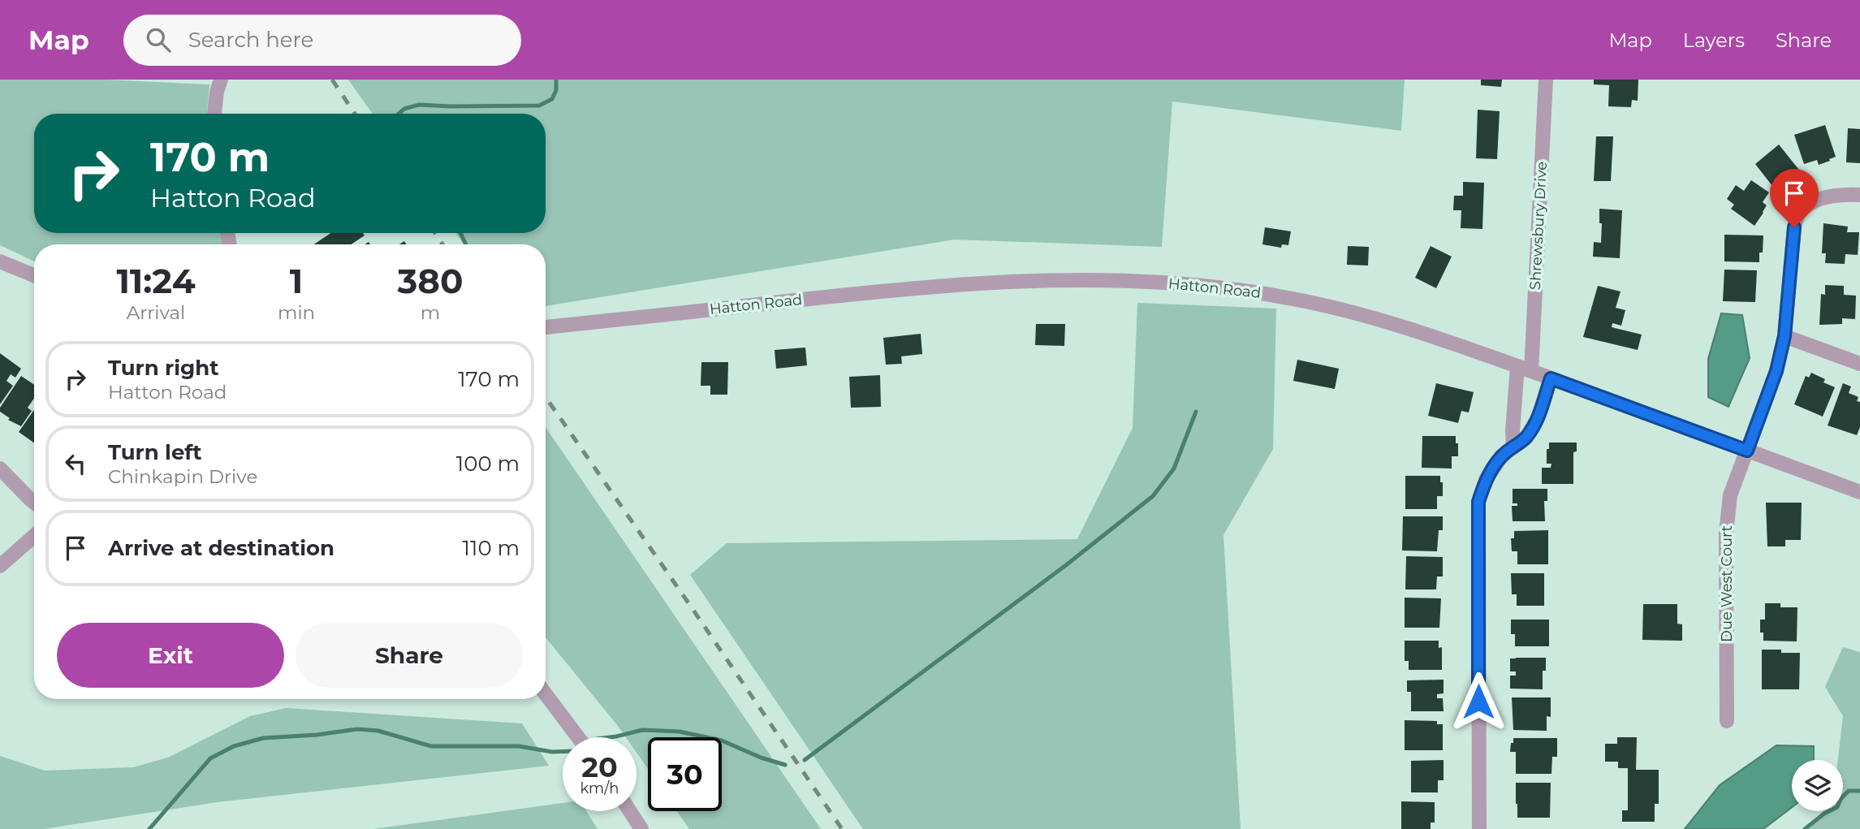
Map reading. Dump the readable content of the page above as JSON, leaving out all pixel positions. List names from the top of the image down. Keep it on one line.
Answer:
{"streets":{"street":["Shrewsbury Drive","Hatton Road","Due West Court"]},"crossings":[["Shrewsbury Drive","Hatton Road"],["Hatton Road","Due West Court"]],"page":{"header":"Map","search":"Search here","nav":["Map","Layers","Share"],"turn":["170 m","Hatton Road"],"eta":["11:24","Arrival","1","min","380","m"],"list":[{"name":"Turn right","note":"Hatton Road","value":"170 m"},{"name":"Turn left","note":"Chinkapin Drive","value":"100 m"},{"name":"Arrive at destination","value":"110 m"}],"buttons":["Exit","Share"],"speed":"20 km/h","limit":"30"}}
